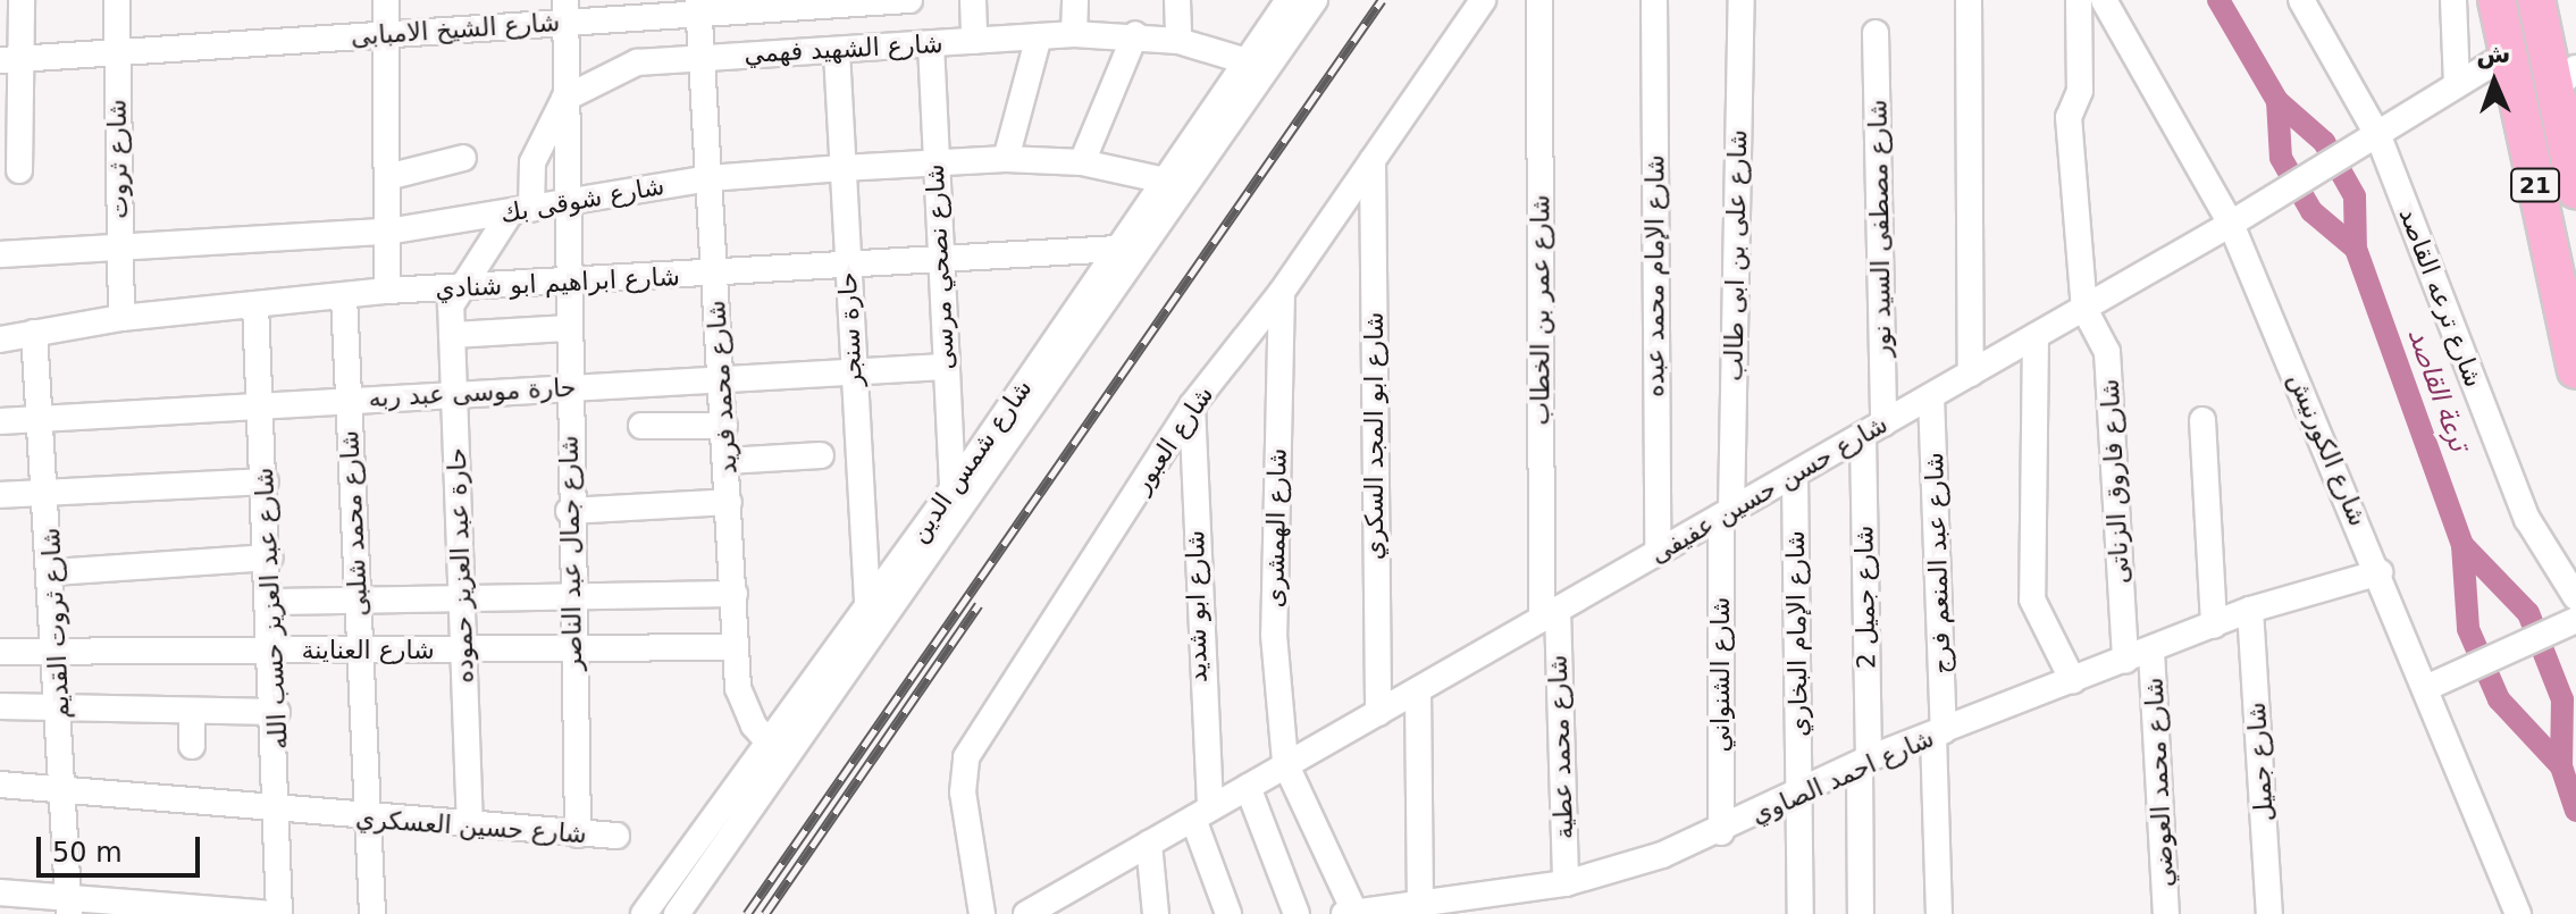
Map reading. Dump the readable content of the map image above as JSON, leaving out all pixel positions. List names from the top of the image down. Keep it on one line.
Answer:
{"streets":{"highway":["21"],"street":["شارع الشيخ الامبابى","شارع الشهيد فهمي","شارع ثروت","شارع شوقى بك","شارع مصطفى السيد نور","شارع على بن ابى طالب","شارع نصحي مرسى","شارع الإمام محمد عبده","شارع ابراهيم ابو شنادي","شارع ترعه القاصد","شارع عمر بن الخطاب","حارة سنجر","شارع محمد فريد","حارة موسى عبد ربه","شارع ابو المجد السكري","شارع العبور","شارع الكورنيش","شارع شمس الدين","شارع فاروق الزناتى","شارع حسن حسين عفيفى","شارع محمد شلبى","شارع الهمشرى","شارع جمال عبد الناصر","شارع عبد المنعم فرج","حارة عبد العزيز حموده","شارع جميل 2","شارع ابو شديد","شارع عبد العزيز حسب الله","شارع ثروت القديم","شارع الإمام البخاري","شارع العناينة","شارع الشنواني","شارع محمد عطية","شارع جميل","شارع احمد الصاوي","شارع محمد العوضي","شارع حسين العسكري"]},"crossings":[["شارع الشيخ الامبابى","شارع ثروت"],["شارع الشيخ الامبابى","شارع محمد فريد"],["شارع الشيخ الامبابى","شارع جمال عبد الناصر"],["شارع الشهيد فهمي","شارع شوقى بك"],["شارع الشهيد فهمي","شارع نصحي مرسى"],["شارع الشهيد فهمي","حارة سنجر"],["شارع الشهيد فهمي","شارع محمد فريد"],["شارع الشهيد فهمي","شارع شمس الدين"],["شارع الشهيد فهمي","شارع جمال عبد الناصر"],["شارع ثروت","شارع شوقى بك"],["شارع ثروت","شارع ابراهيم ابو شنادي"],["21","شارع حسن حسين عفيفى"],["شارع شوقى بك","شارع نصحي مرسى"],["شارع شوقى بك","حارة سنجر"],["شارع شوقى بك","شارع محمد فريد"],["شارع شوقى بك","شارع شمس الدين"],["شارع شوقى بك","شارع جمال عبد الناصر"],["شارع مصطفى السيد نور","شارع حسن حسين عفيفى"],["شارع مصطفى السيد نور","شارع جميل 2"],["شارع على بن ابى طالب","شارع حسن حسين عفيفى"],["شارع على بن ابى طالب","شارع الشنواني"],["شارع نصحي مرسى","شارع ابراهيم ابو شنادي"],["شارع نصحي مرسى","حارة موسى عبد ربه"],["شارع نصحي مرسى","شارع شمس الدين"],["شارع الإمام محمد عبده","شارع حسن حسين عفيفى"],["شارع ابراهيم ابو شنادي","حارة سنجر"],["شارع ابراهيم ابو شنادي","شارع محمد فريد"],["شارع ابراهيم ابو شنادي","شارع شمس الدين"],["شارع ابراهيم ابو شنادي","شارع محمد شلبى"],["شارع ابراهيم ابو شنادي","شارع جمال عبد الناصر"],["شارع ابراهيم ابو شنادي","حارة عبد العزيز حموده"],["شارع ابراهيم ابو شنادي","شارع عبد العزيز حسب الله"],["شارع ابراهيم ابو شنادي","شارع ثروت القديم"],["شارع ترعه القاصد","شارع حسن حسين عفيفى"],["شارع عمر بن الخطاب","شارع حسن حسين عفيفى"],["شارع عمر بن الخطاب","شارع محمد عطية"],["حارة سنجر","حارة موسى عبد ربه"],["حارة سنجر","شارع شمس الدين"],["شارع محمد فريد","حارة موسى عبد ربه"],["شارع محمد فريد","شارع شمس الدين"],["شارع محمد فريد","شارع العناينة"],["حارة موسى عبد ربه","شارع محمد شلبى"],["حارة موسى عبد ربه","شارع جمال عبد الناصر"],["حارة موسى عبد ربه","حارة عبد العزيز حموده"],["حارة موسى عبد ربه","شارع عبد العزيز حسب الله"],["حارة موسى عبد ربه","شارع ثروت القديم"],["شارع ابو المجد السكري","شارع العبور"],["شارع ابو المجد السكري","شارع حسن حسين عفيفى"],["شارع العبور","شارع الهمشرى"],["شارع العبور","شارع ابو شديد"],["شارع الكورنيش","شارع حسن حسين عفيفى"],["شارع الكورنيش","شارع احمد الصاوي"],["شارع فاروق الزناتى","شارع حسن حسين عفيفى"],["شارع فاروق الزناتى","شارع احمد الصاوي"],["شارع حسن حسين عفيفى","شارع الهمشرى"],["شارع حسن حسين عفيفى","شارع عبد المنعم فرج"],["شارع حسن حسين عفيفى","شارع جميل 2"],["شارع حسن حسين عفيفى","شارع ابو شديد"],["شارع حسن حسين عفيفى","شارع الإمام البخاري"],["شارع حسن حسين عفيفى","شارع الشنواني"],["شارع حسن حسين عفيفى","شارع محمد عطية"],["شارع محمد شلبى","شارع العناينة"],["شارع محمد شلبى","شارع حسين العسكري"],["شارع الهمشرى","شارع احمد الصاوي"],["شارع جمال عبد الناصر","شارع العناينة"],["شارع جمال عبد الناصر","شارع حسين العسكري"],["شارع عبد المنعم فرج","شارع احمد الصاوي"],["حارة عبد العزيز حموده","شارع العناينة"],["حارة عبد العزيز حموده","شارع حسين العسكري"],["شارع جميل 2","شارع احمد الصاوي"],["شارع عبد العزيز حسب الله","شارع العناينة"],["شارع عبد العزيز حسب الله","شارع حسين العسكري"],["شارع ثروت القديم","شارع العناينة"],["شارع ثروت القديم","شارع حسين العسكري"],["شارع الإمام البخاري","شارع احمد الصاوي"],["شارع الشنواني","شارع احمد الصاوي"],["شارع محمد عطية","شارع احمد الصاوي"],["شارع جميل","شارع احمد الصاوي"],["شارع احمد الصاوي","شارع محمد العوضي"]],"water":["ترعة القاصد"],"scale_bar":"50 m","north":"top"}
